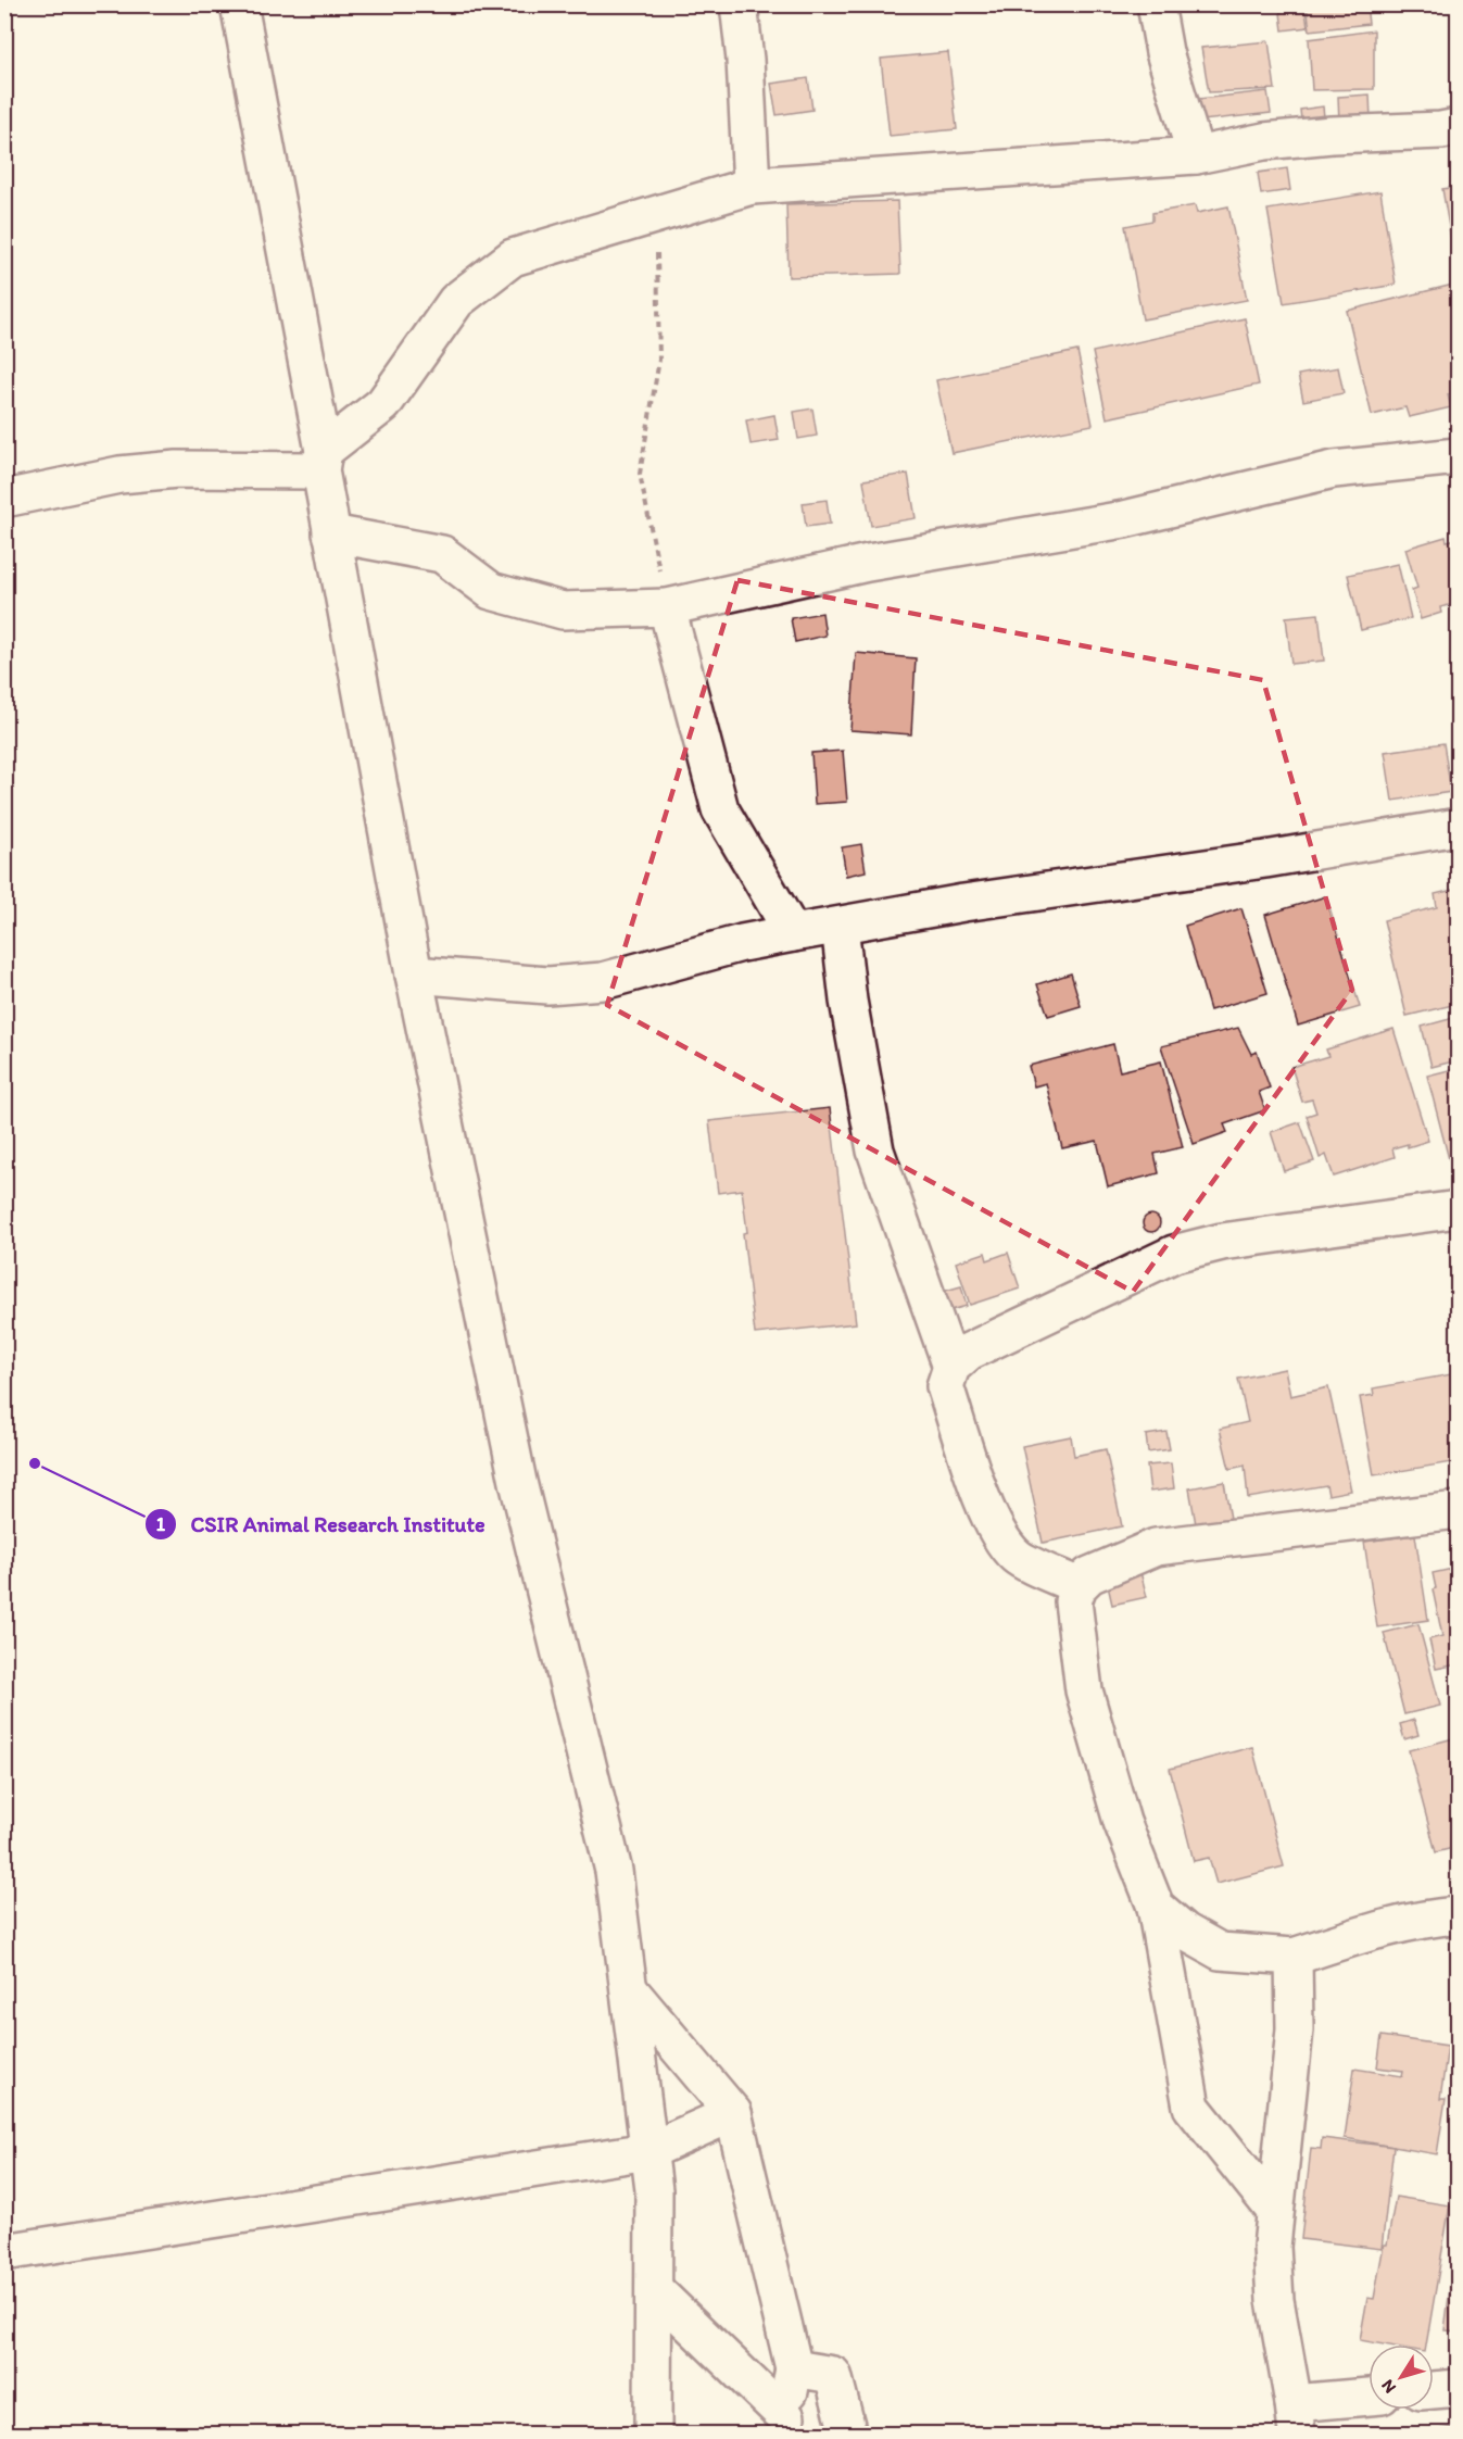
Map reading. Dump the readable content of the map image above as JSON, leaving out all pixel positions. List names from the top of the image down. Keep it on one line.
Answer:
{"places":["CSIR Animal Research Institute"],"north":"bottom left"}
